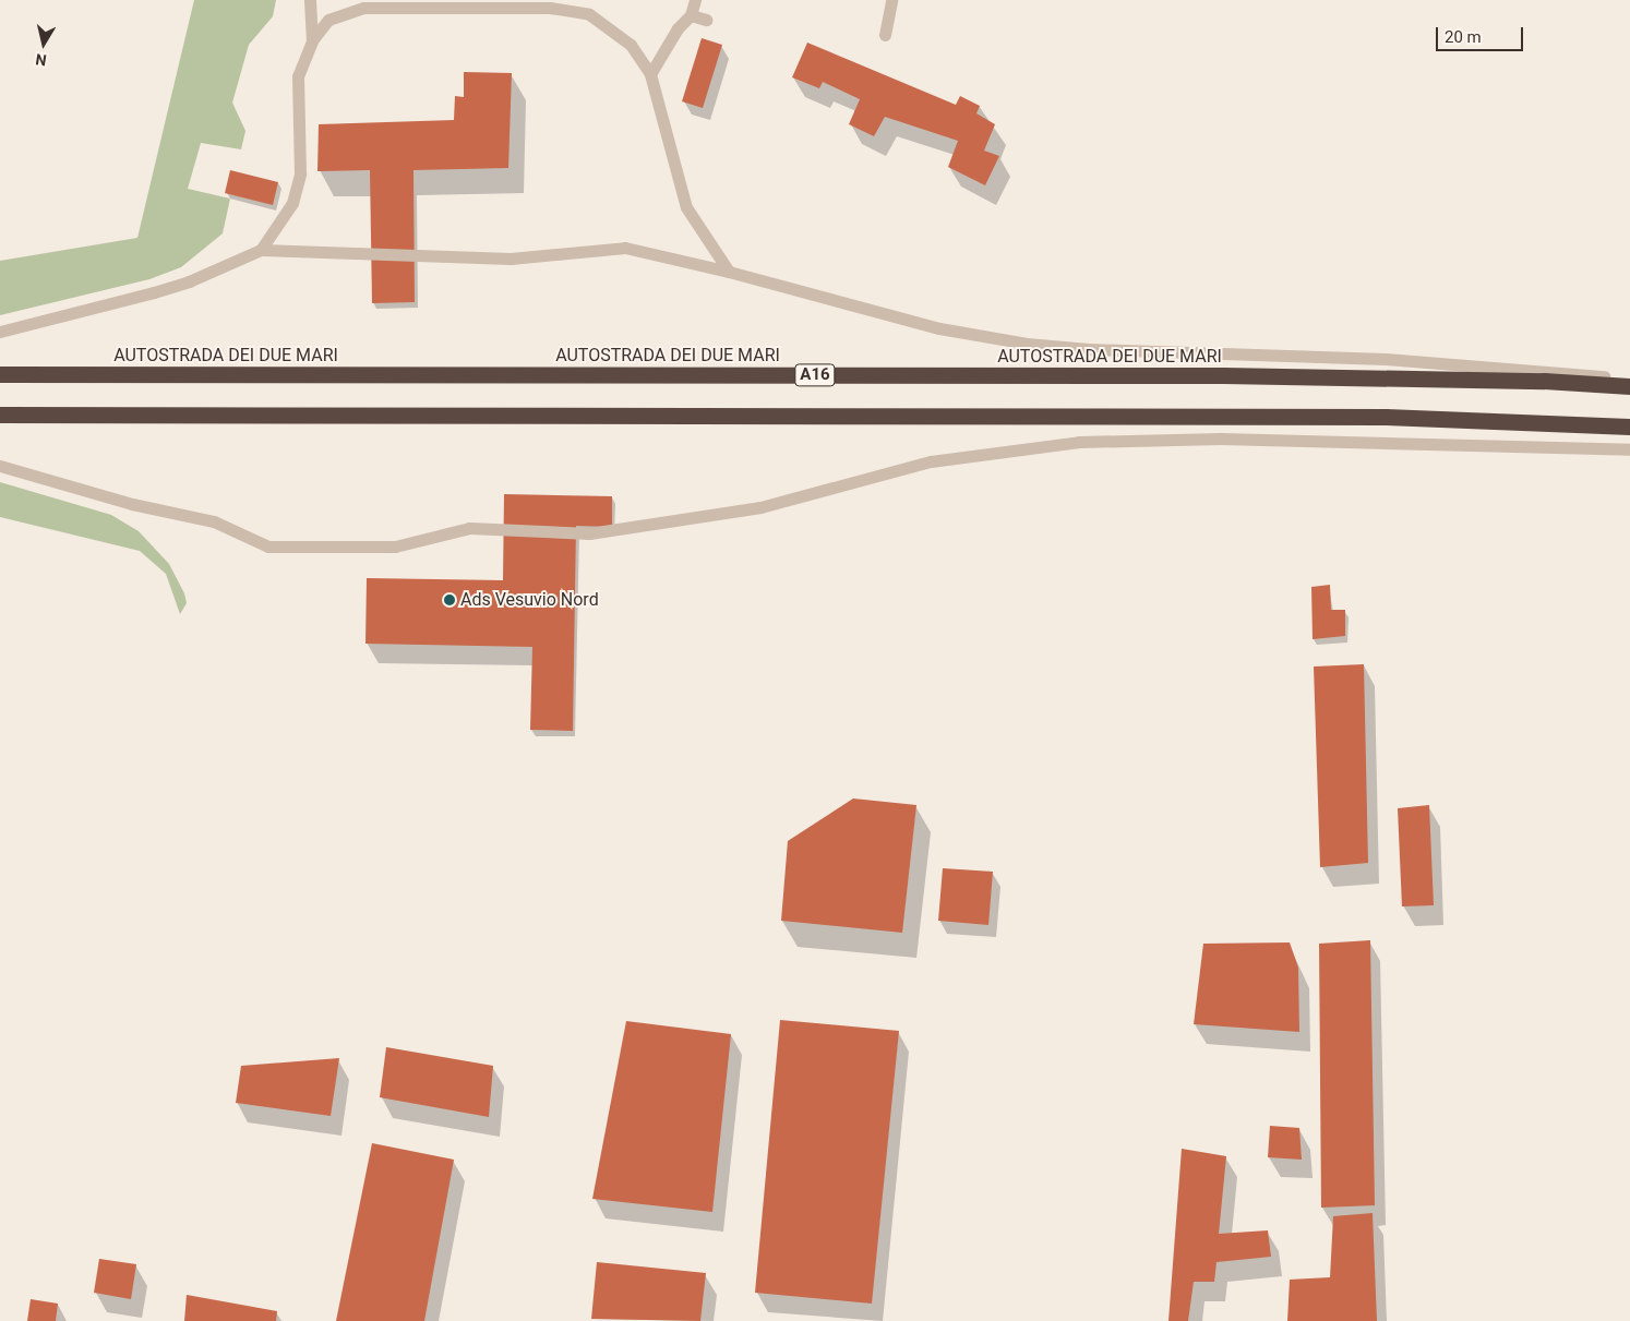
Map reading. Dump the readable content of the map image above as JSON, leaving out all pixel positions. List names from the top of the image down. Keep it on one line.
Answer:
{"streets":{"highway":["AUTOSTRADA DEI DUE MARI","A16"]},"places":["Ads Vesuvio Nord"],"scale_bar":"20 m","north":"bottom"}
